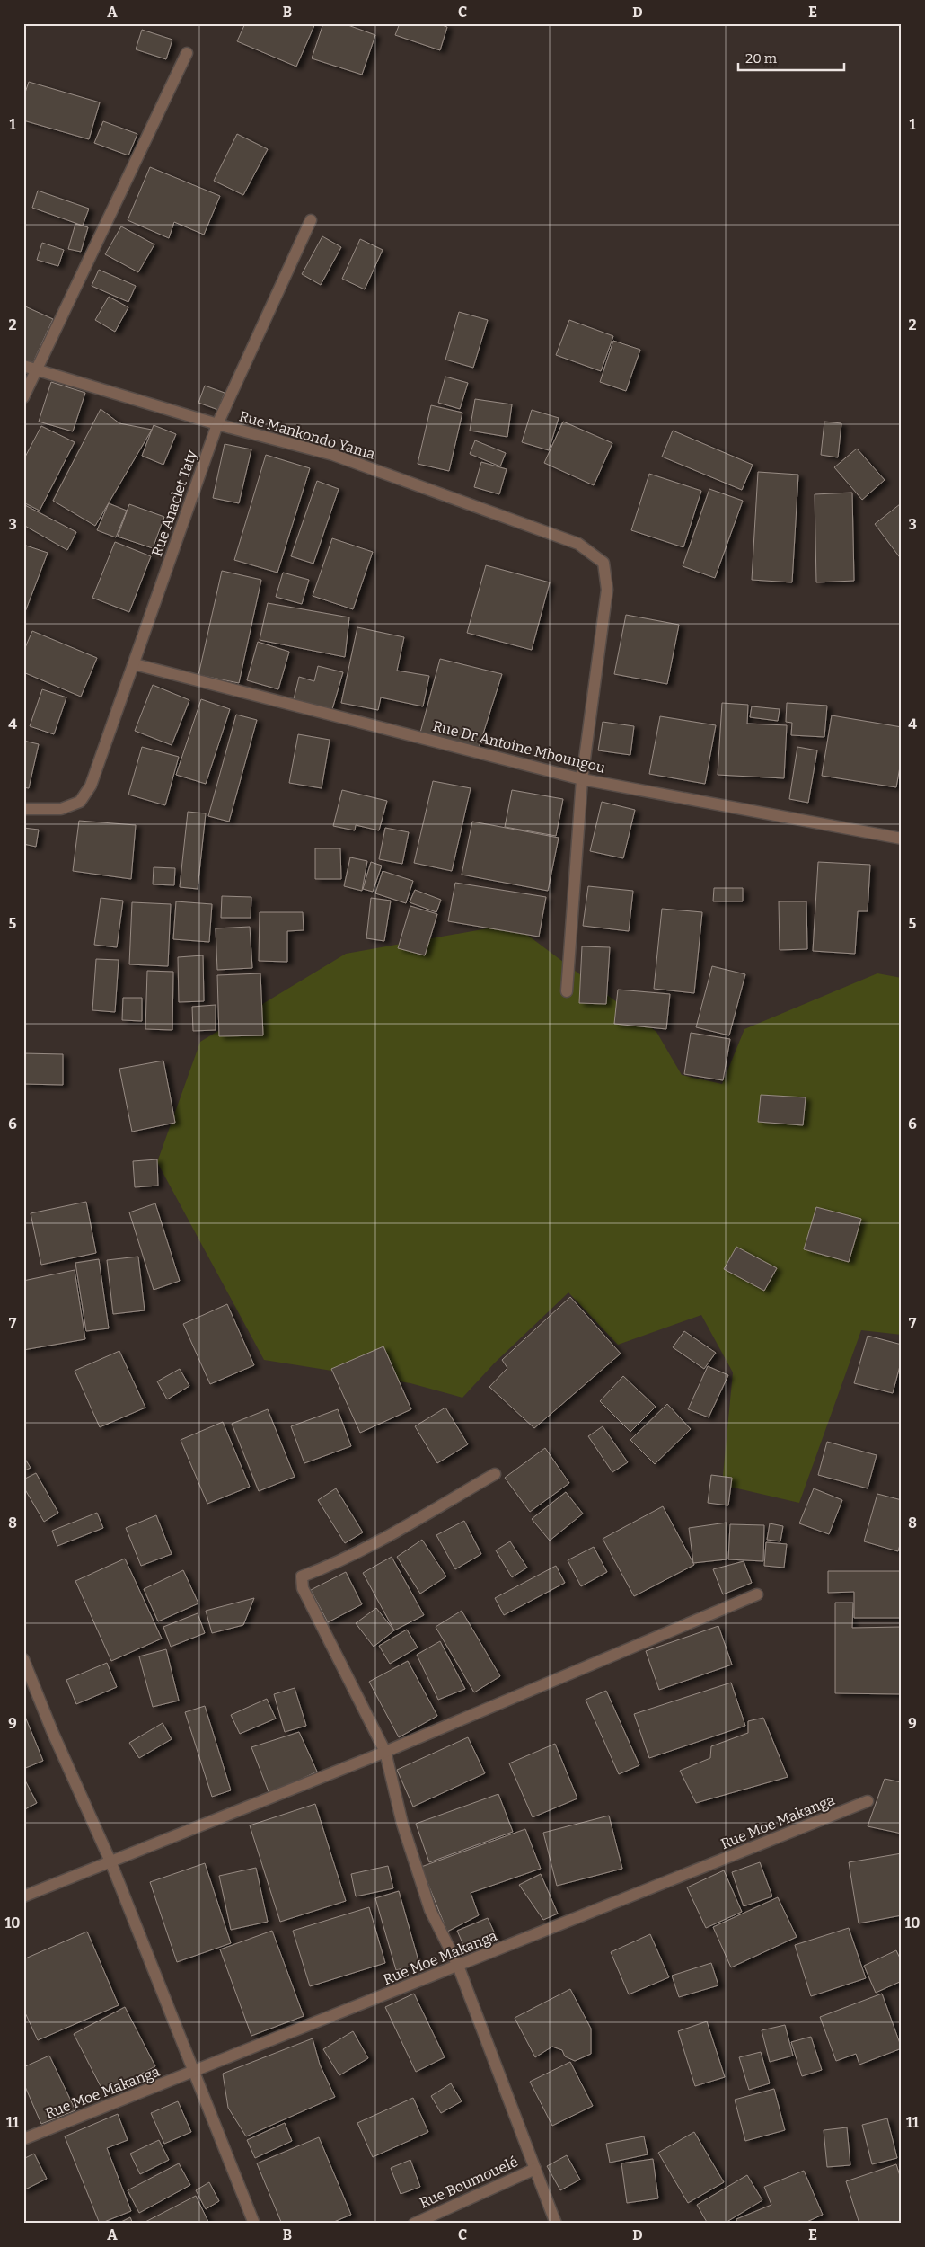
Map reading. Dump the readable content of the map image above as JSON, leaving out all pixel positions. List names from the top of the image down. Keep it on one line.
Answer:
{"streets":{"street":["Rue Mankondo Yama","Rue Anaclet Taty","Rue Dr Antoine Mboungou","Rue Moe Makanga","Rue Boumouelé"]},"crossings":[["Rue Mankondo Yama","Rue Anaclet Taty"],["Rue Mankondo Yama","Rue Dr Antoine Mboungou"],["Rue Anaclet Taty","Rue Dr Antoine Mboungou"]],"scale_bar":"20 m","grid":{"columns":["A","B","C","D","E"],"rows":["1","2","3","4","5","6","7","8","9","10","11"]}}
